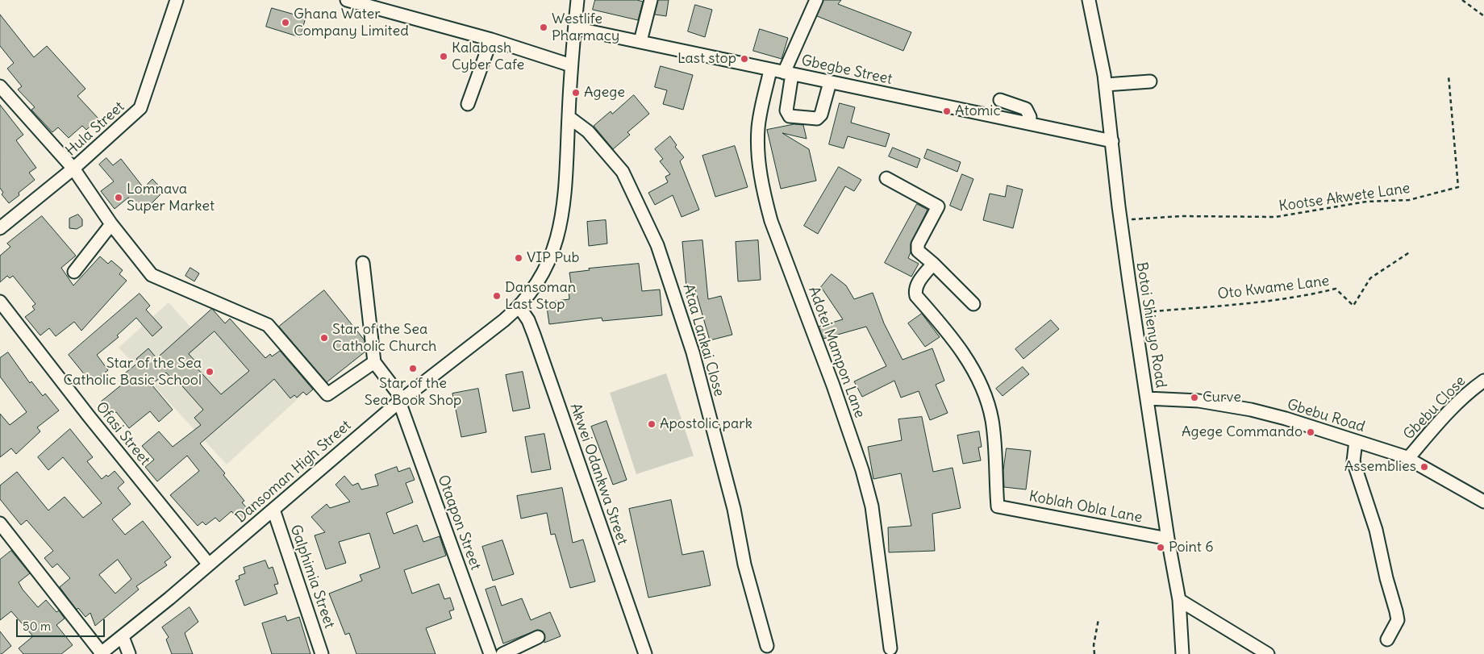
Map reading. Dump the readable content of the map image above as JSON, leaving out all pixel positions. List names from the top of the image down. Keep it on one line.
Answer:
{"streets":{"street":["Gbegbe Street","Hula Street","Botoi Shienyo Road","Ataa Lankai Close","Adotei Mampon Lane","Gbebu Close","Gbebu Road","Ofasi Street","Dansoman High Street","Akwei Odankwa Street","Koblah Obla Lane","Otaapon Street","Galphimia Street"],"path":["Kootse Akwete Lane","Oto Kwame Lane"]},"crossings":[["Gbegbe Street","Botoi Shienyo Road"],["Gbegbe Street","Adotei Mampon Lane"],["Gbegbe Street","Dansoman High Street"],["Kootse Akwete Lane","Botoi Shienyo Road"],["Oto Kwame Lane","Botoi Shienyo Road"],["Botoi Shienyo Road","Gbebu Road"],["Botoi Shienyo Road","Koblah Obla Lane"],["Ataa Lankai Close","Dansoman High Street"],["Gbebu Close","Gbebu Road"],["Ofasi Street","Dansoman High Street"],["Dansoman High Street","Akwei Odankwa Street"],["Dansoman High Street","Otaapon Street"],["Dansoman High Street","Galphimia Street"]],"places":["Ghana Water Company Limited","Westlife Pharmacy","Kalabash Cyber Cafe","Last stop","Agege","Atomic","Lomnava Super Market","VIP Pub","Dansoman Last Stop","Star of the Sea Catholic Church","Star of the Sea Book Shop","Star of the Sea Catholic Basic School","Curve","Apostolic park","Agege Commando","Assemblies","Point 6"],"scale_bar":"50 m"}
